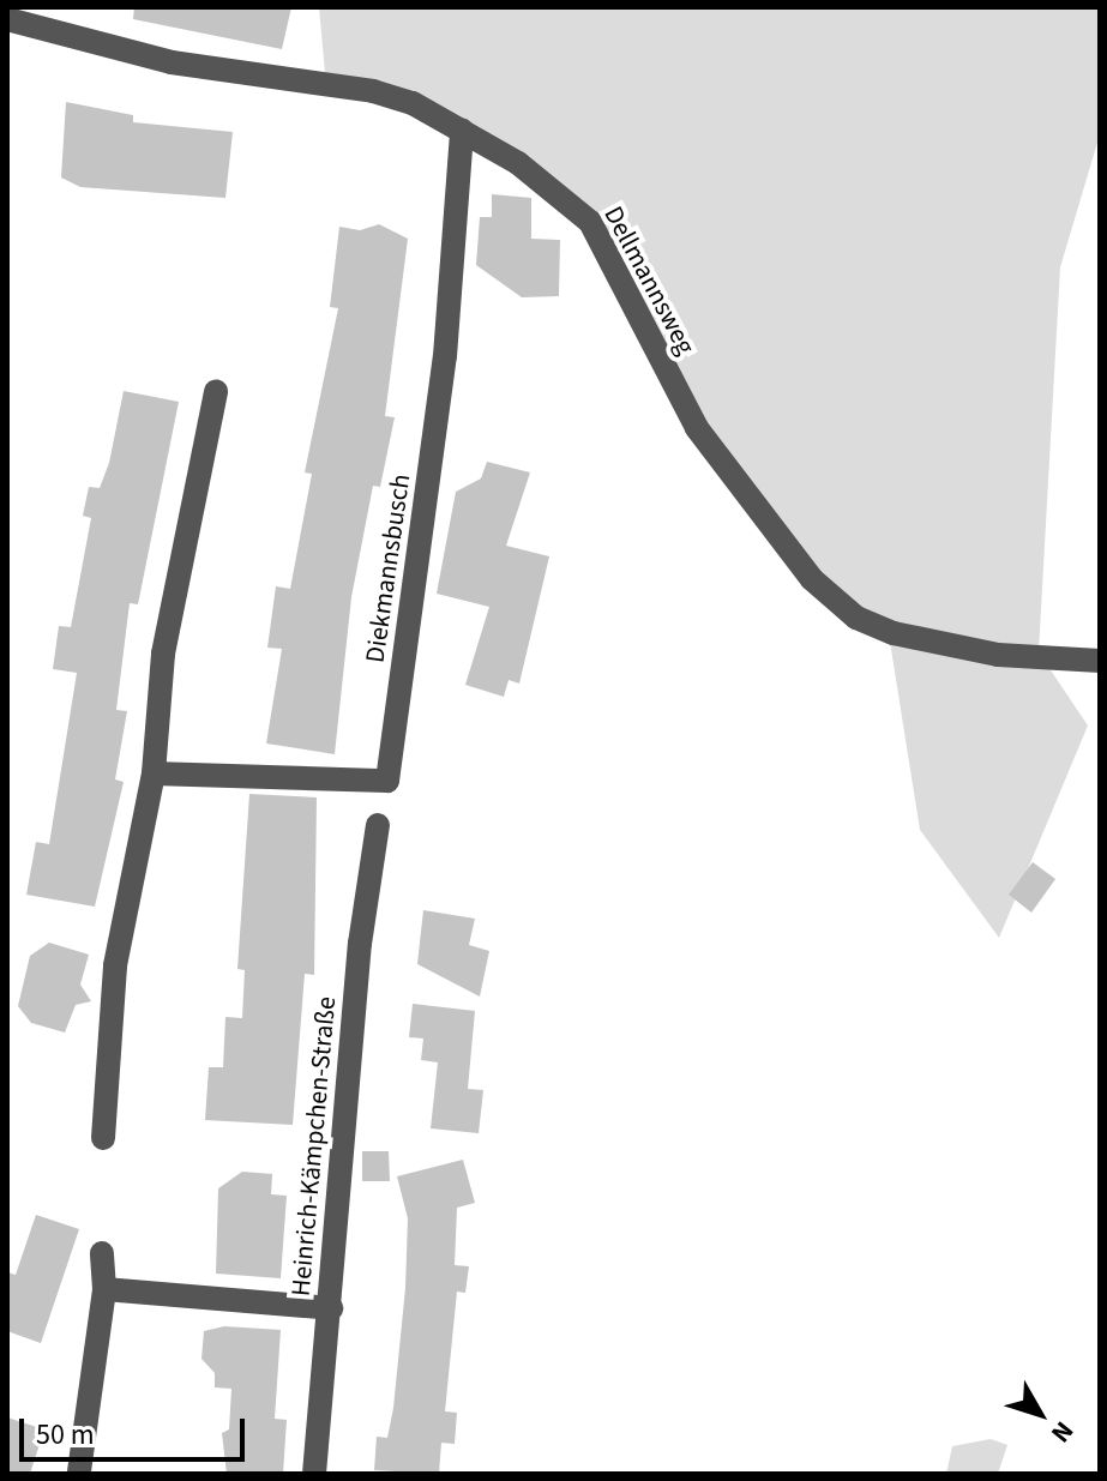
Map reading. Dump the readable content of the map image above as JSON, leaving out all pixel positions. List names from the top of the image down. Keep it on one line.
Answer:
{"streets":{"street":["Dellmannsweg","Diekmannsbusch","Heinrich-Kämpchen-Straße"]},"crossings":[["Dellmannsweg","Diekmannsbusch"]],"scale_bar":"50 m","north":"bottom right"}
